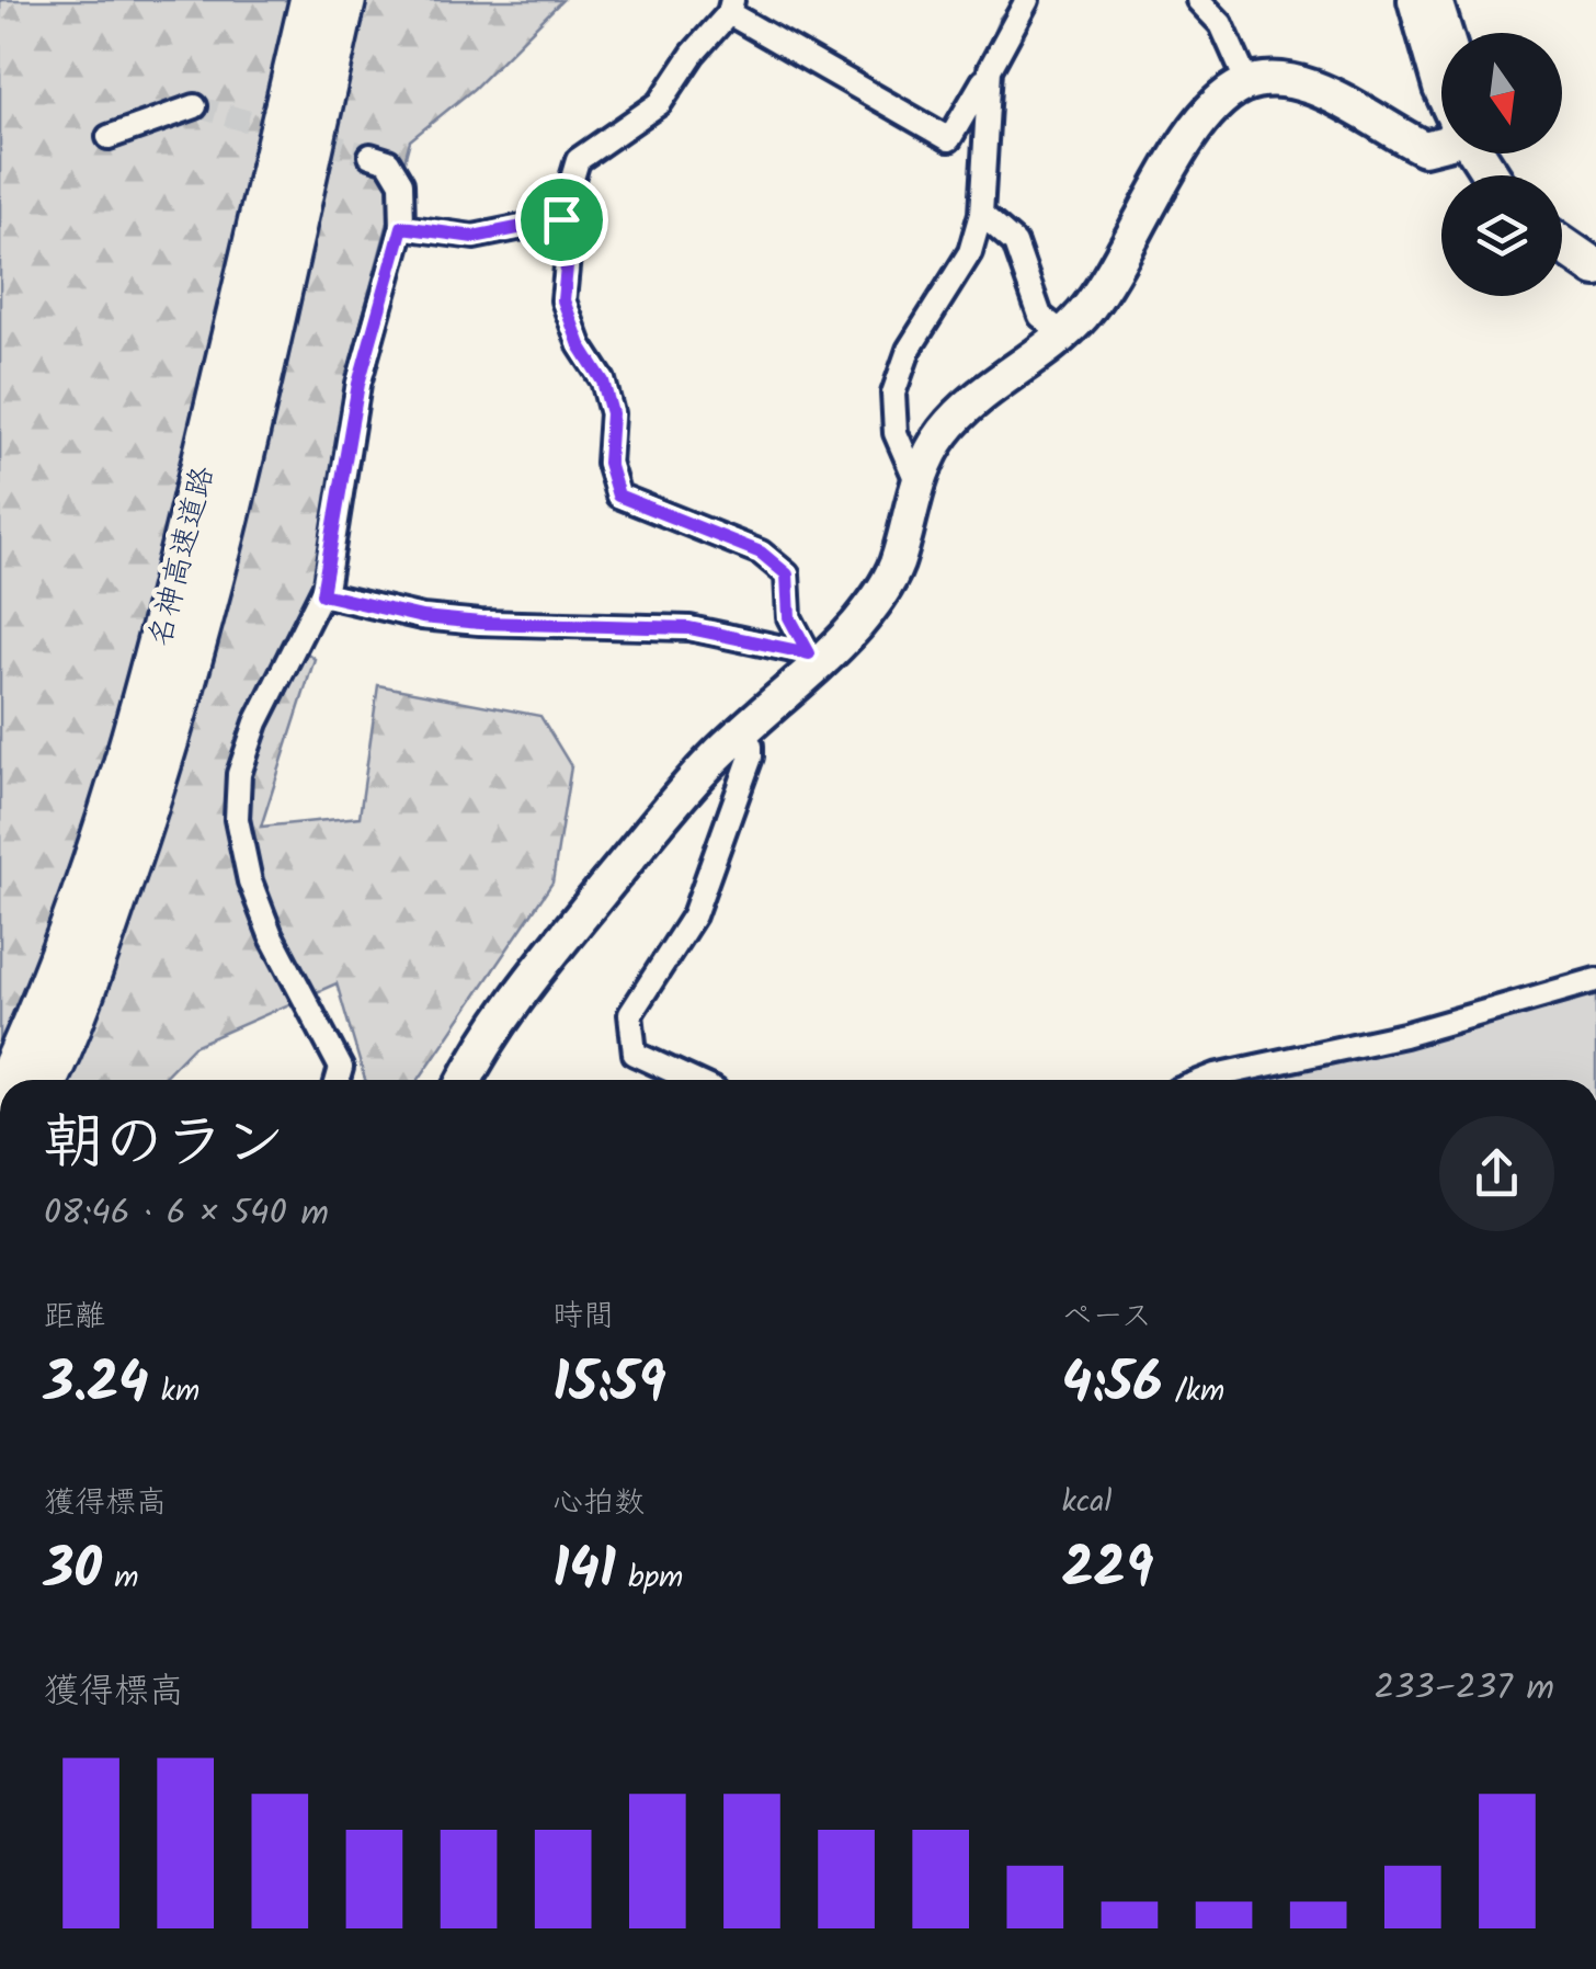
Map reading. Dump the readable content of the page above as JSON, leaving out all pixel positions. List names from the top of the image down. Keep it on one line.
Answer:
{"streets":{"highway":["名神高速道路"]},"north":"bottom","page":{"heading":["朝のラン","08:46 · 6 × 540 m"],"stats":[["距離","3.24 km"],["時間","15:59"],["ペース","4:56 /km"],["獲得標高","30 m"],["心拍数","141 bpm"],["kcal","229"]],"chart":["獲得標高","233–237 m"]}}
